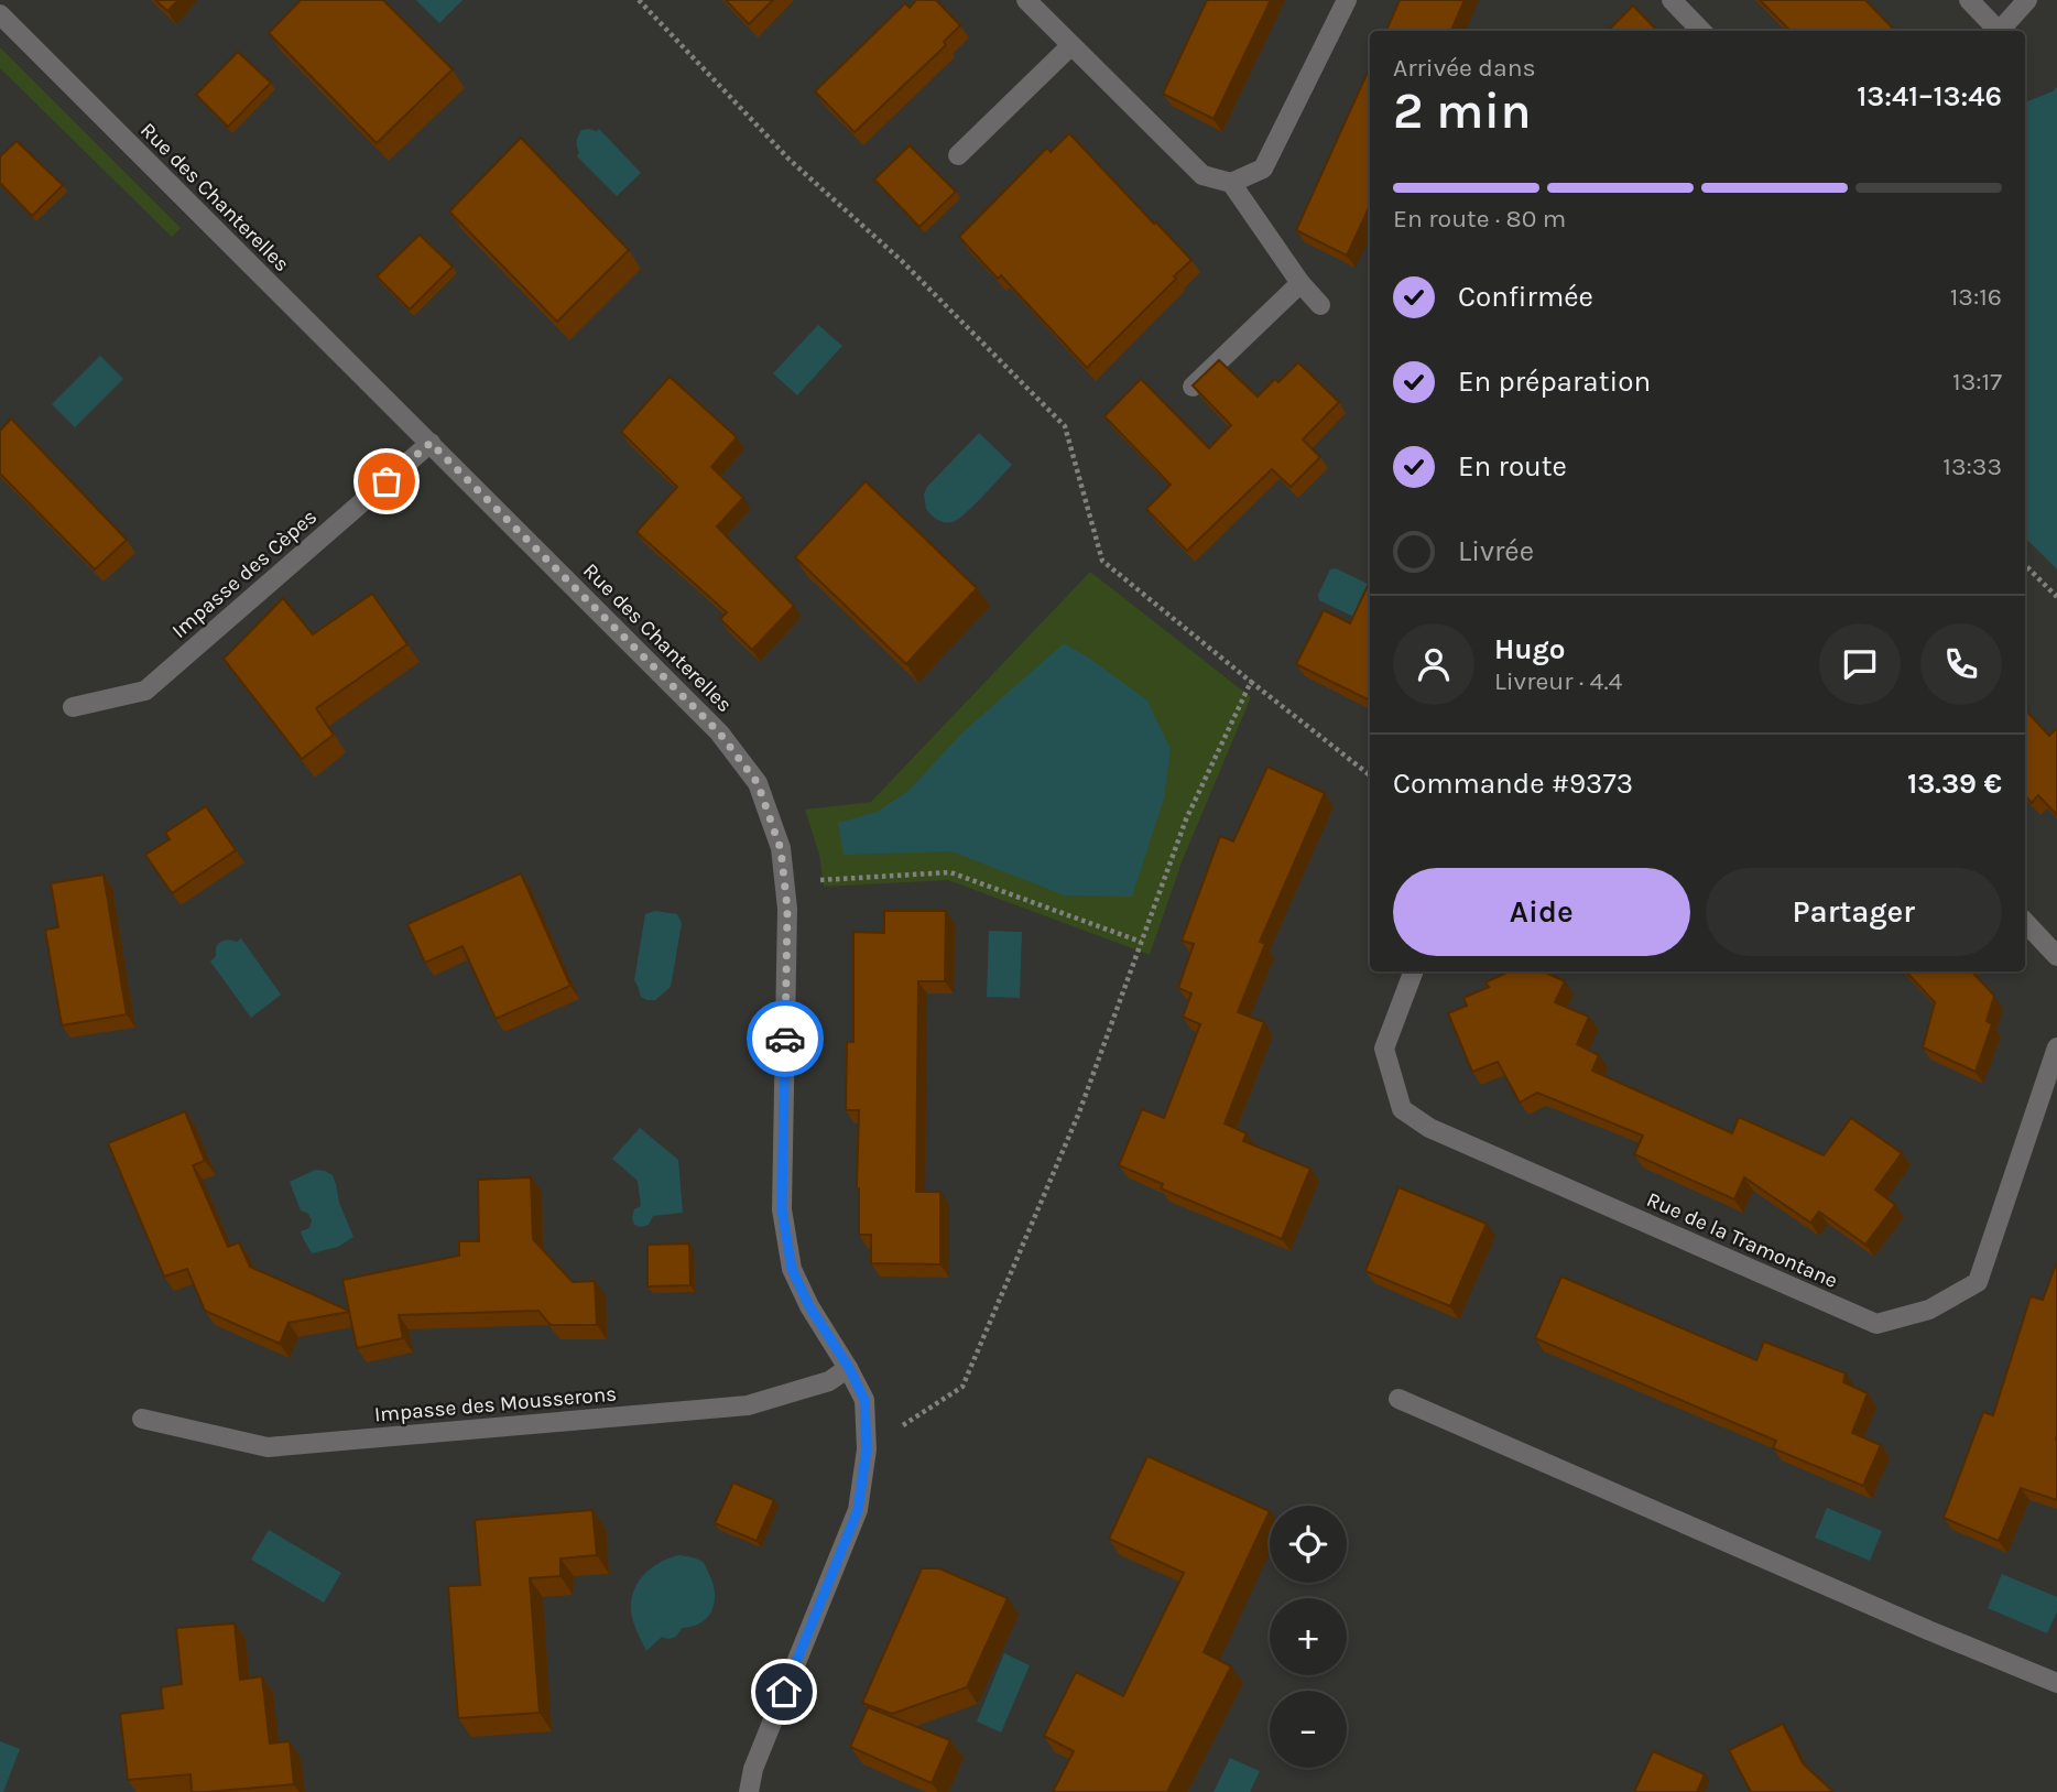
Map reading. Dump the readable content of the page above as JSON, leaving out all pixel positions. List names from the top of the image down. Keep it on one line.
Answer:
{"streets":{"street":["Rue des Chanterelles","Impasse des Cèpes","Rue de la Tramontane","Impasse des Mousserons"]},"crossings":[["Rue des Chanterelles","Impasse des Cèpes"],["Rue des Chanterelles","Impasse des Mousserons"]],"page":{"heading":["2 min","Arrivée dans","13:41–13:46"],"panel":["Hugo","Livreur · 4.4","Commande #9373","13.39 €"],"bar":"En route · 80 m","list":[["Confirmée","13:16"],["En préparation","13:17"],["En route","13:33"],"Livrée"],"buttons":["Aide","Partager"],"map_buttons":["+","−"]}}
